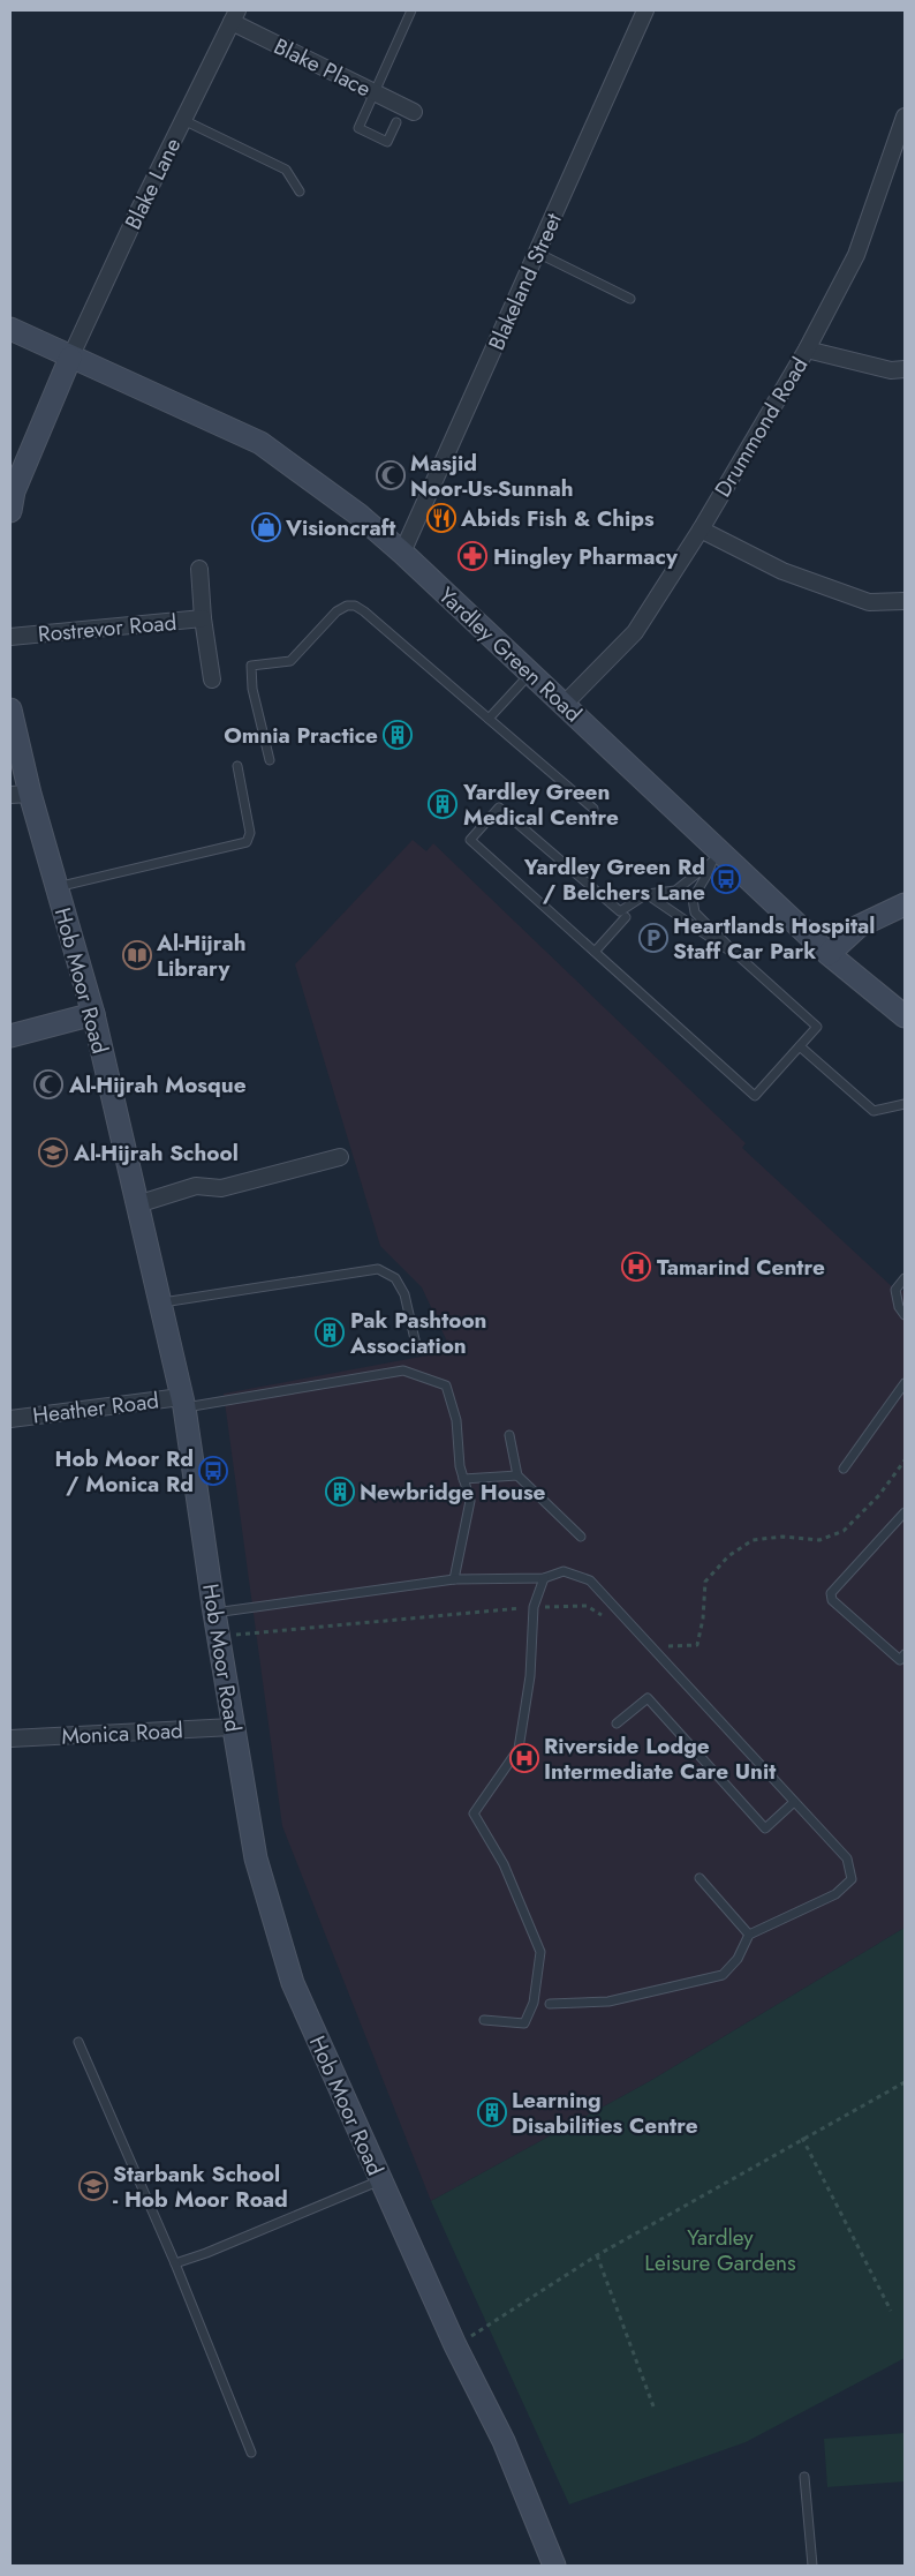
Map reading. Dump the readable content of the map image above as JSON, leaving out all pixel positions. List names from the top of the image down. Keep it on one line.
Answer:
{"streets":{"street":["Blake Place","Blake Lane","Blakeland Street","Drummond Road","Rostrevor Road","Yardley Green Road","Hob Moor Road","Heather Road","Monica Road"]},"crossings":[["Blake Place","Blake Lane"],["Blake Lane","Yardley Green Road"],["Blakeland Street","Yardley Green Road"],["Drummond Road","Yardley Green Road"],["Hob Moor Road","Heather Road"],["Hob Moor Road","Monica Road"]],"parks":["Yardley Leisure Gardens"],"places":{"mosque":["Masjid Noor-Us-Sunnah","Al-Hijrah Mosque"],"restaurant":["Abids Fish & Chips"],"shop":["Visioncraft"],"pharmacy":["Hingley Pharmacy"],"building":["Omnia Practice","Yardley Green Medical Centre","Pak Pashtoon Association","Newbridge House","Learning Disabilities Centre"],"bus stop":["Yardley Green Rd / Belchers Lane","Hob Moor Rd / Monica Rd"],"parking":["Heartlands Hospital Staff Car Park"],"library":["Al-Hijrah Library"],"school or university":["Al-Hijrah School","Starbank School - Hob Moor Road"],"hospital":["Tamarind Centre","Riverside Lodge Intermediate Care Unit"]}}
